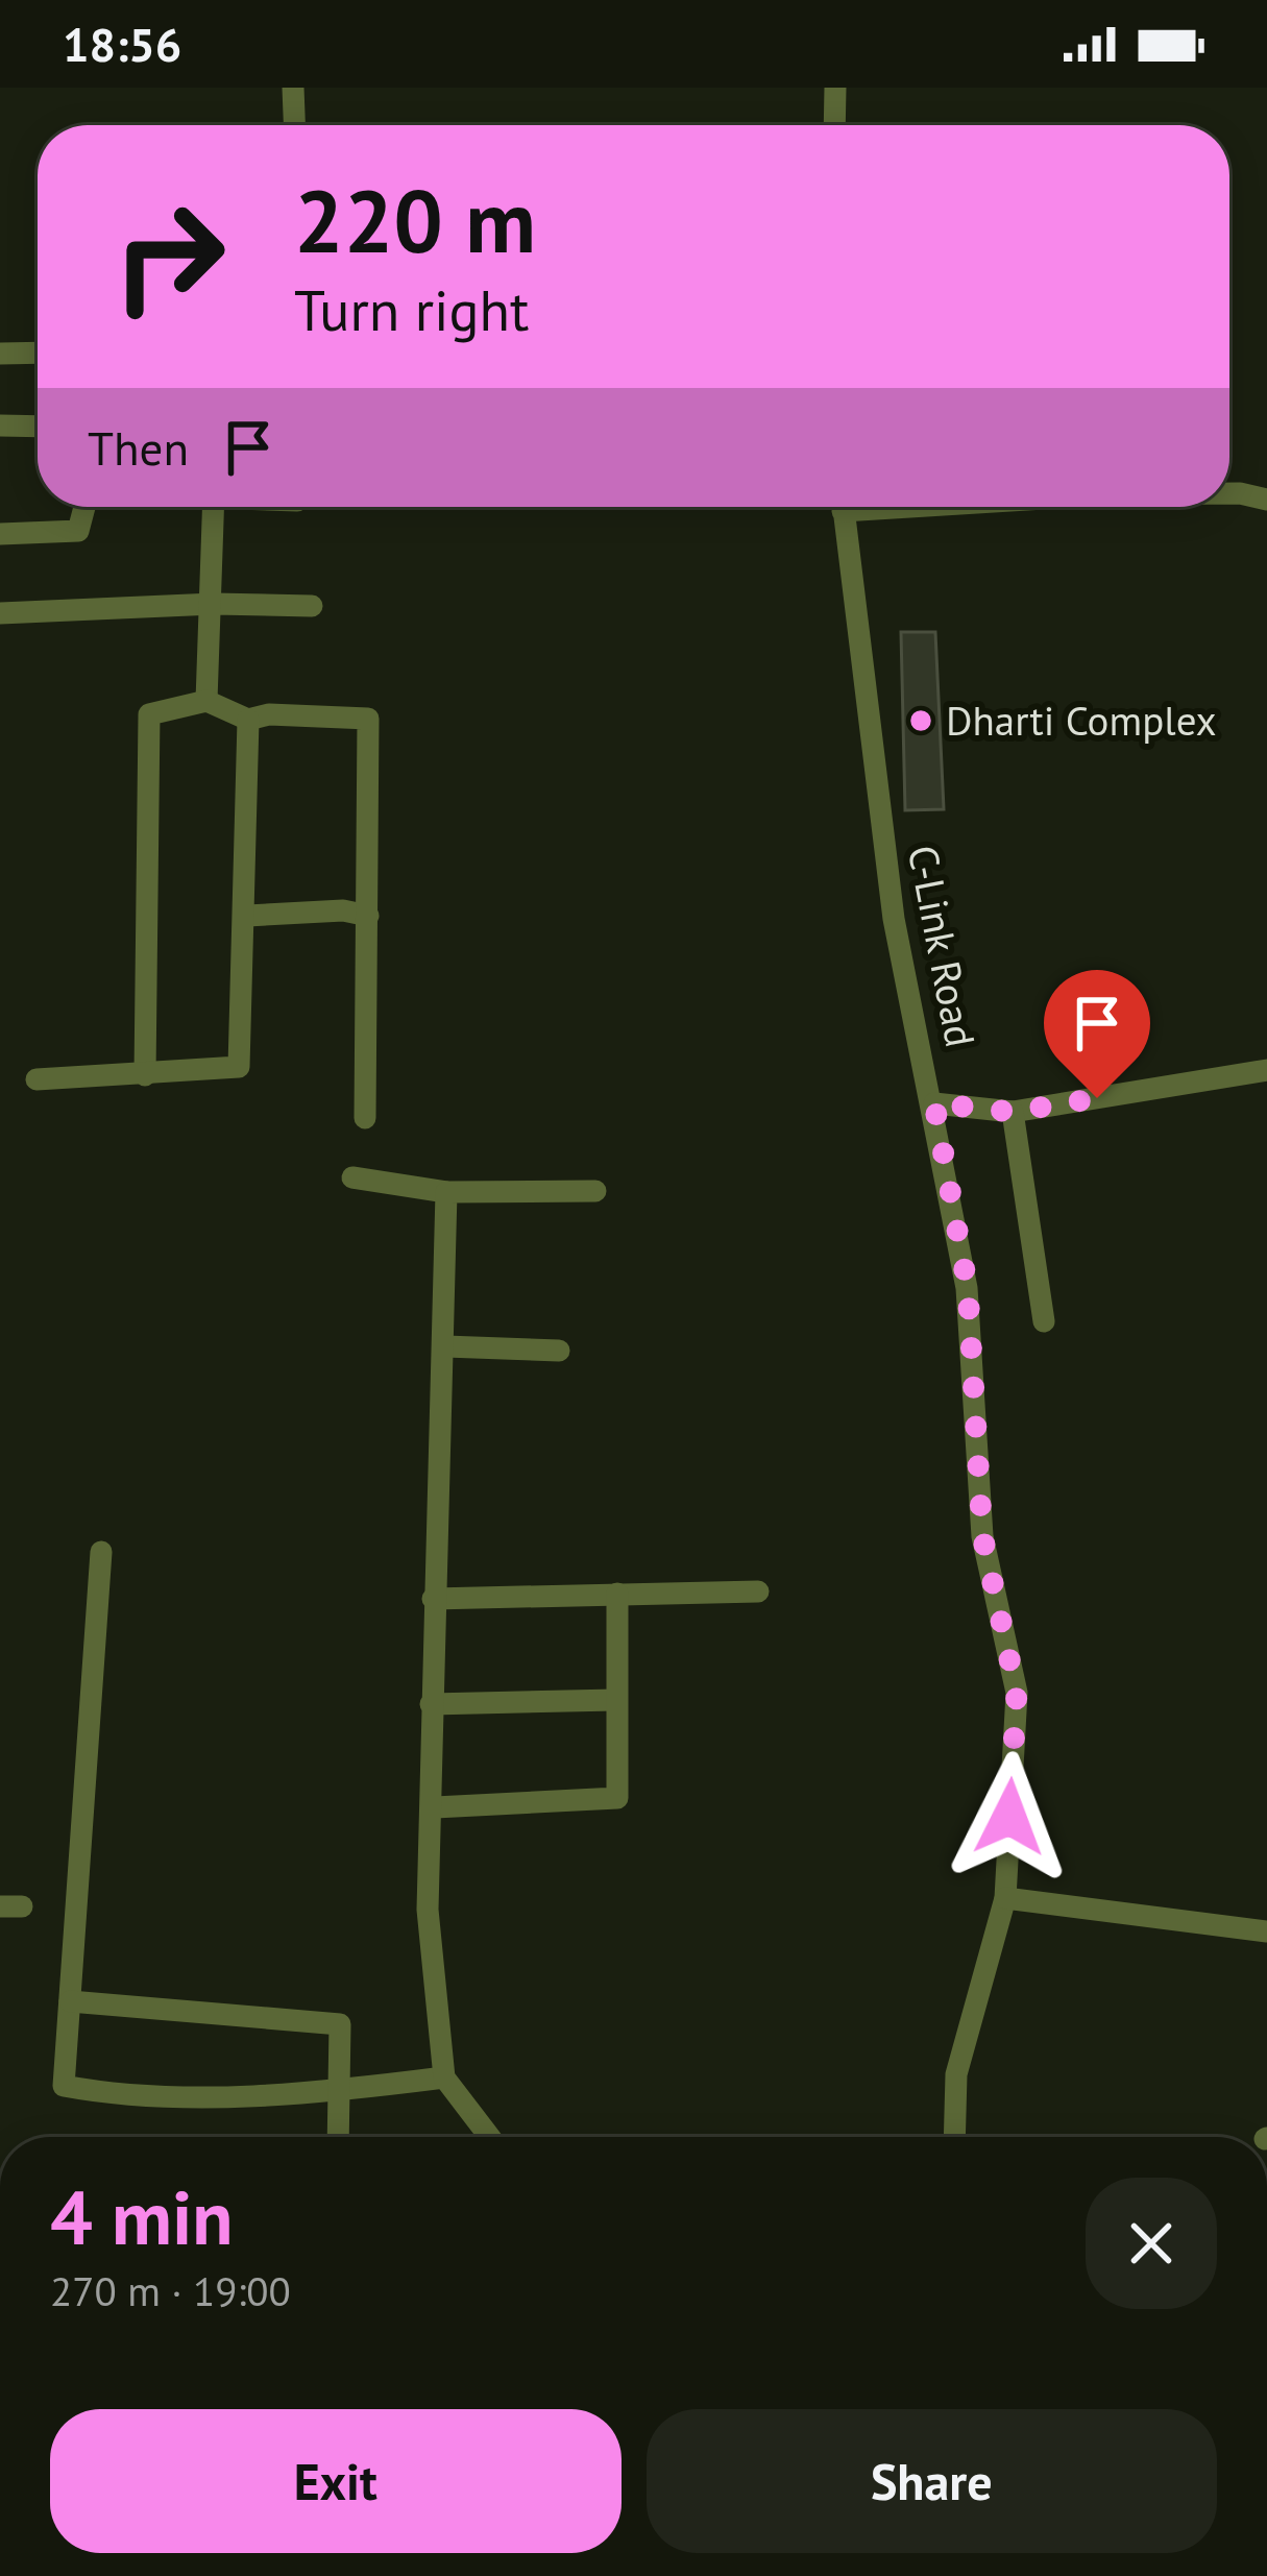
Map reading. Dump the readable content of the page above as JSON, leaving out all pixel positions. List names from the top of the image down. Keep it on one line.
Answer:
{"streets":{"street":["C-Link Road"]},"places":["Dharti Complex"],"page":{"status":"18:56","turn":["220 m","Turn right"],"then":"Then","heading":["4 min","270 m · 19:00"],"buttons":["Exit","Share"]}}
